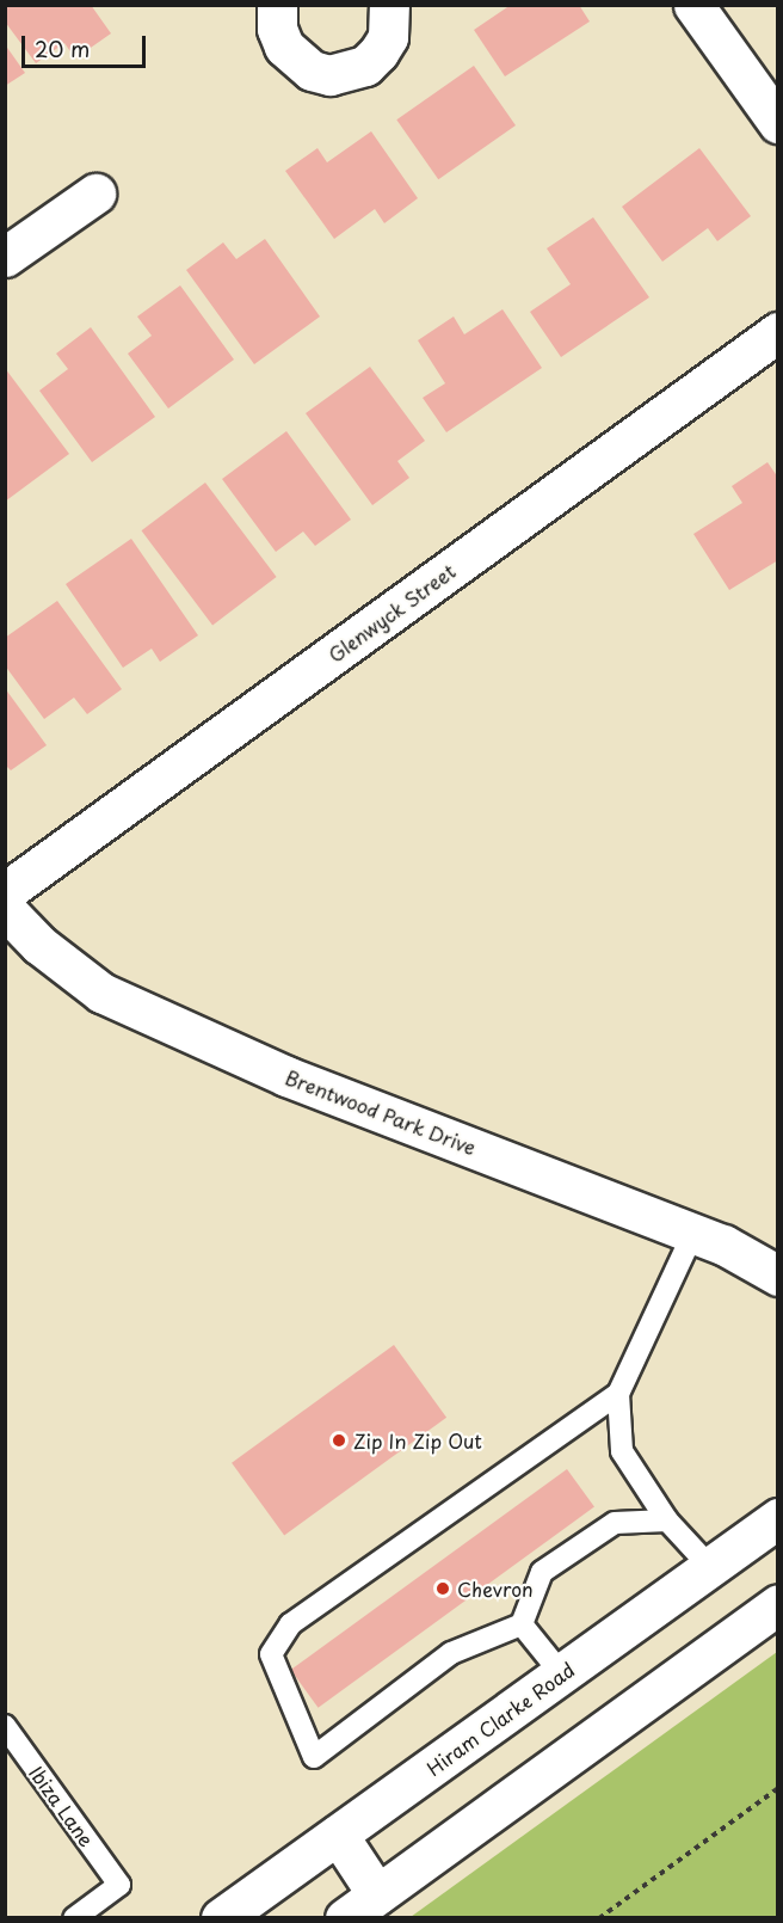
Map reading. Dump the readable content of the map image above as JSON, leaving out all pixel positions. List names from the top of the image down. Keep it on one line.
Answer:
{"streets":{"street":["Glenwyck Street","Brentwood Park Drive","Hiram Clarke Road"],"lane":["Ibiza Lane"]},"places":["Zip In Zip Out","Chevron"],"scale_bar":"20 m"}
